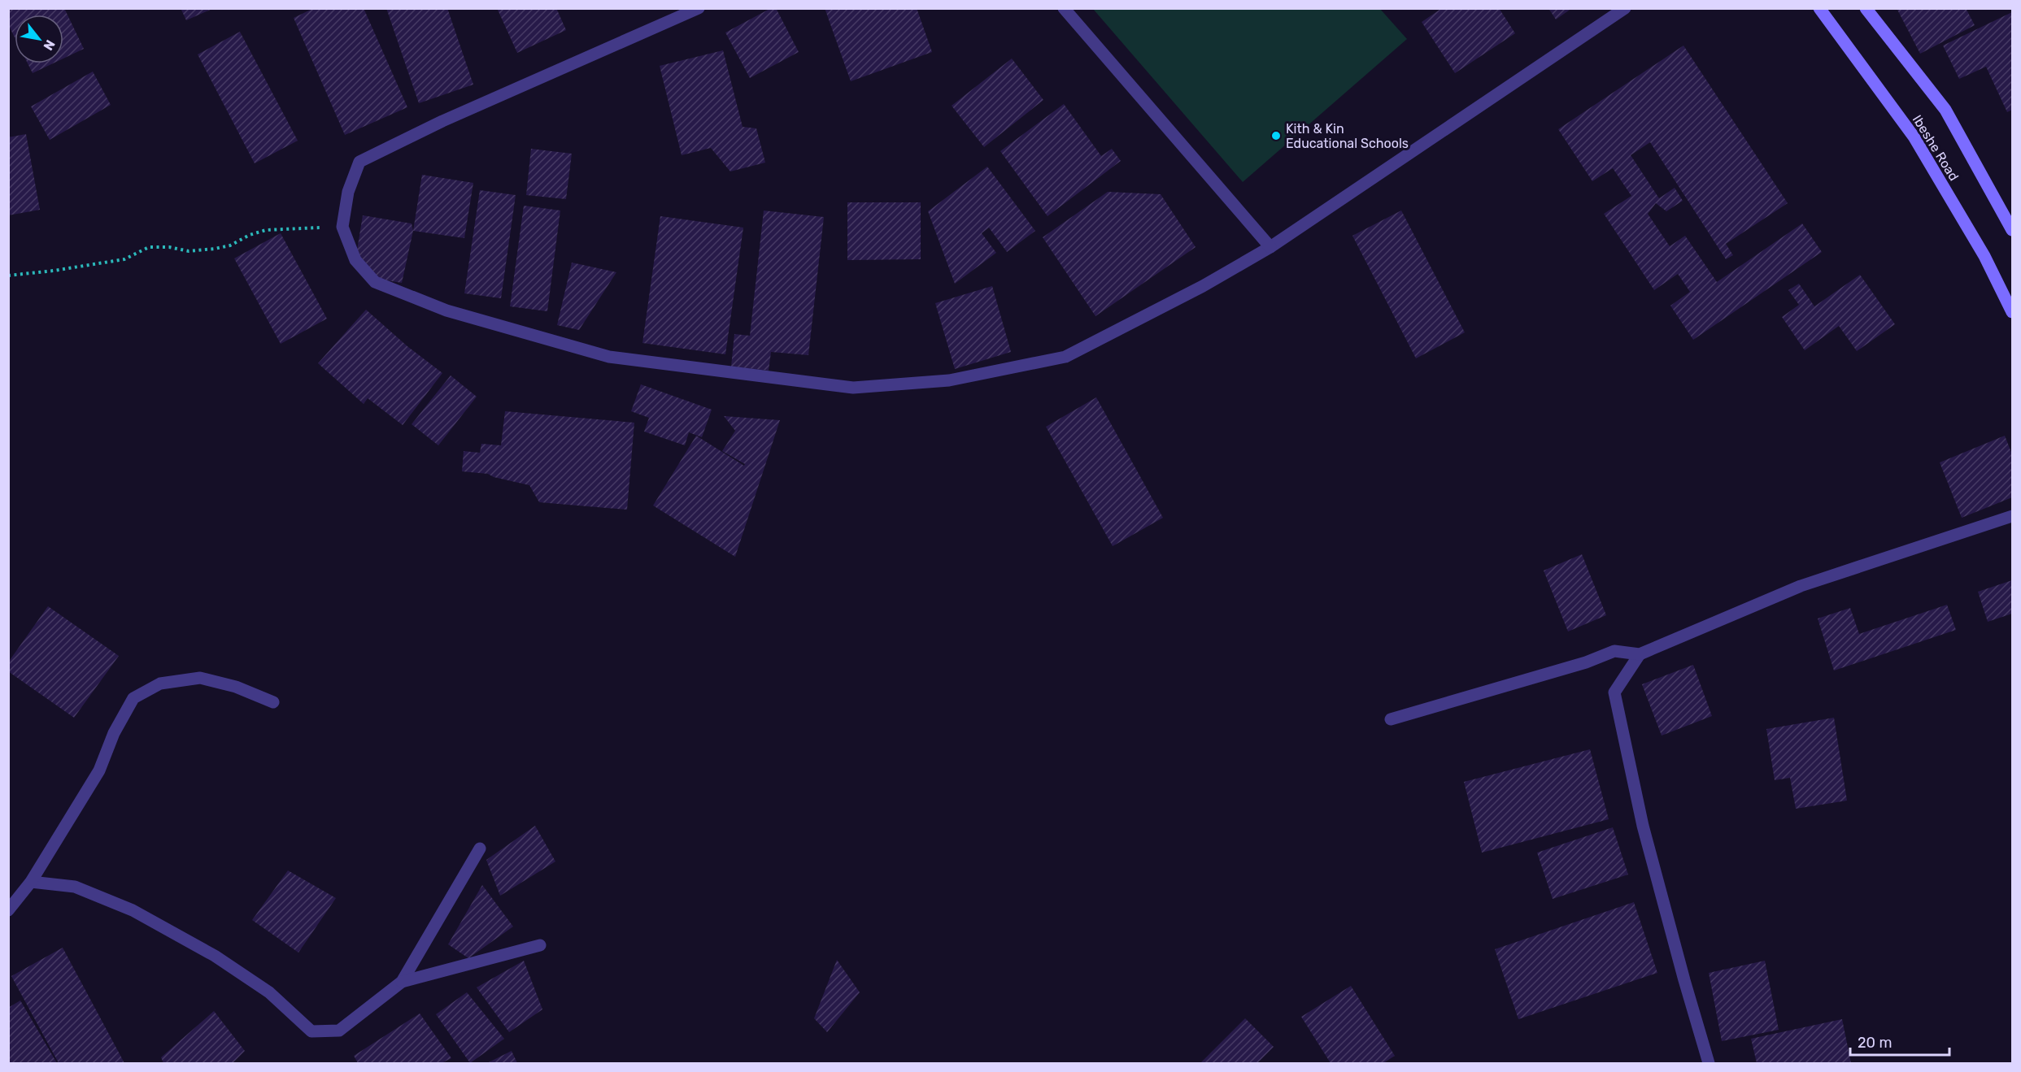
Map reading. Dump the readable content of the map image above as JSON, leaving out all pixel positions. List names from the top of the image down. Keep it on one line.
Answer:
{"streets":{"main road":["Ibeshe Road"]},"places":["Kith & Kin Educational Schools"],"scale_bar":"20 m","north":"bottom right"}
